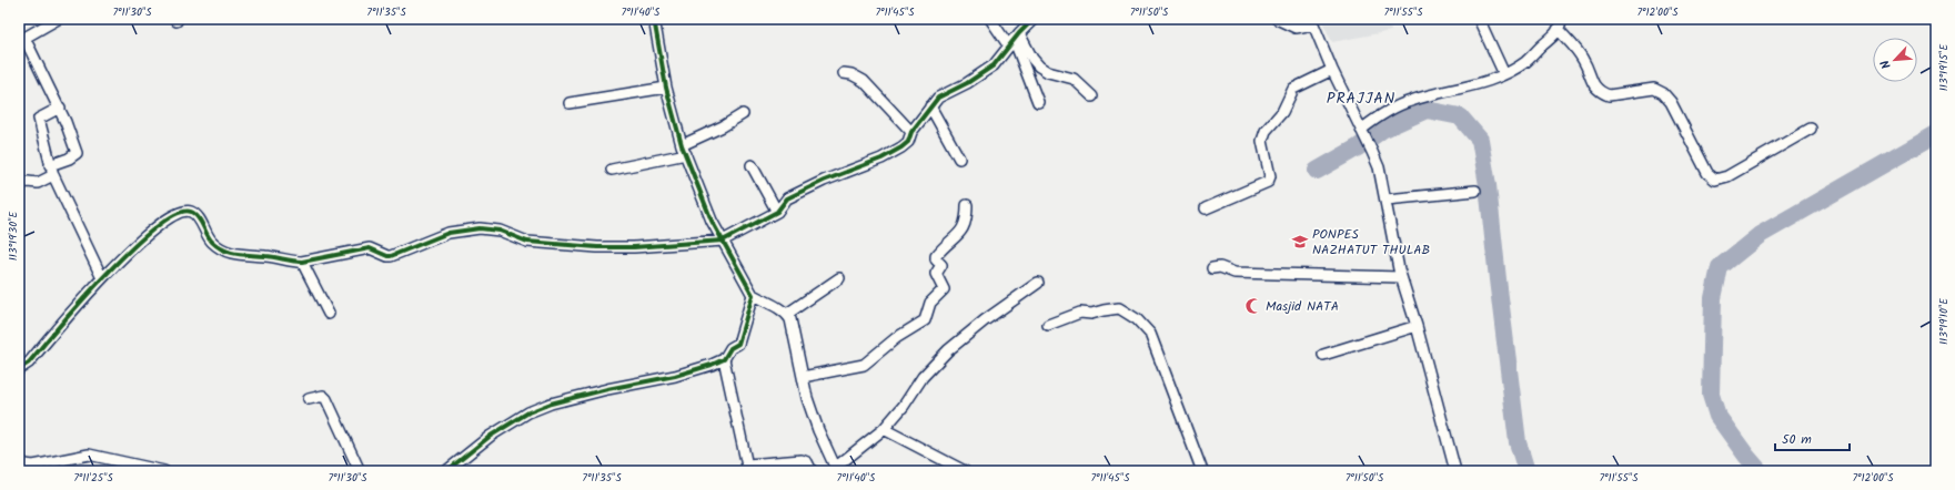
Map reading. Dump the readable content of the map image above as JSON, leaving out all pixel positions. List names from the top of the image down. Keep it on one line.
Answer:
{"districts":["PRAJJAN"],"places":{"school or university":["PONPES NAZHATUT THULAB"],"mosque":["Masjid NATA"]},"scale_bar":"50 m","north":"bottom left","coordinates":["7°11'30\"S","7°11'35\"S","7°11'40\"S","7°11'45\"S","7°11'50\"S","7°11'55\"S","7°12'00\"S","113°19'15\"E","113°19'30\"E","113°19'10\"E","7°11'25\"S"]}
